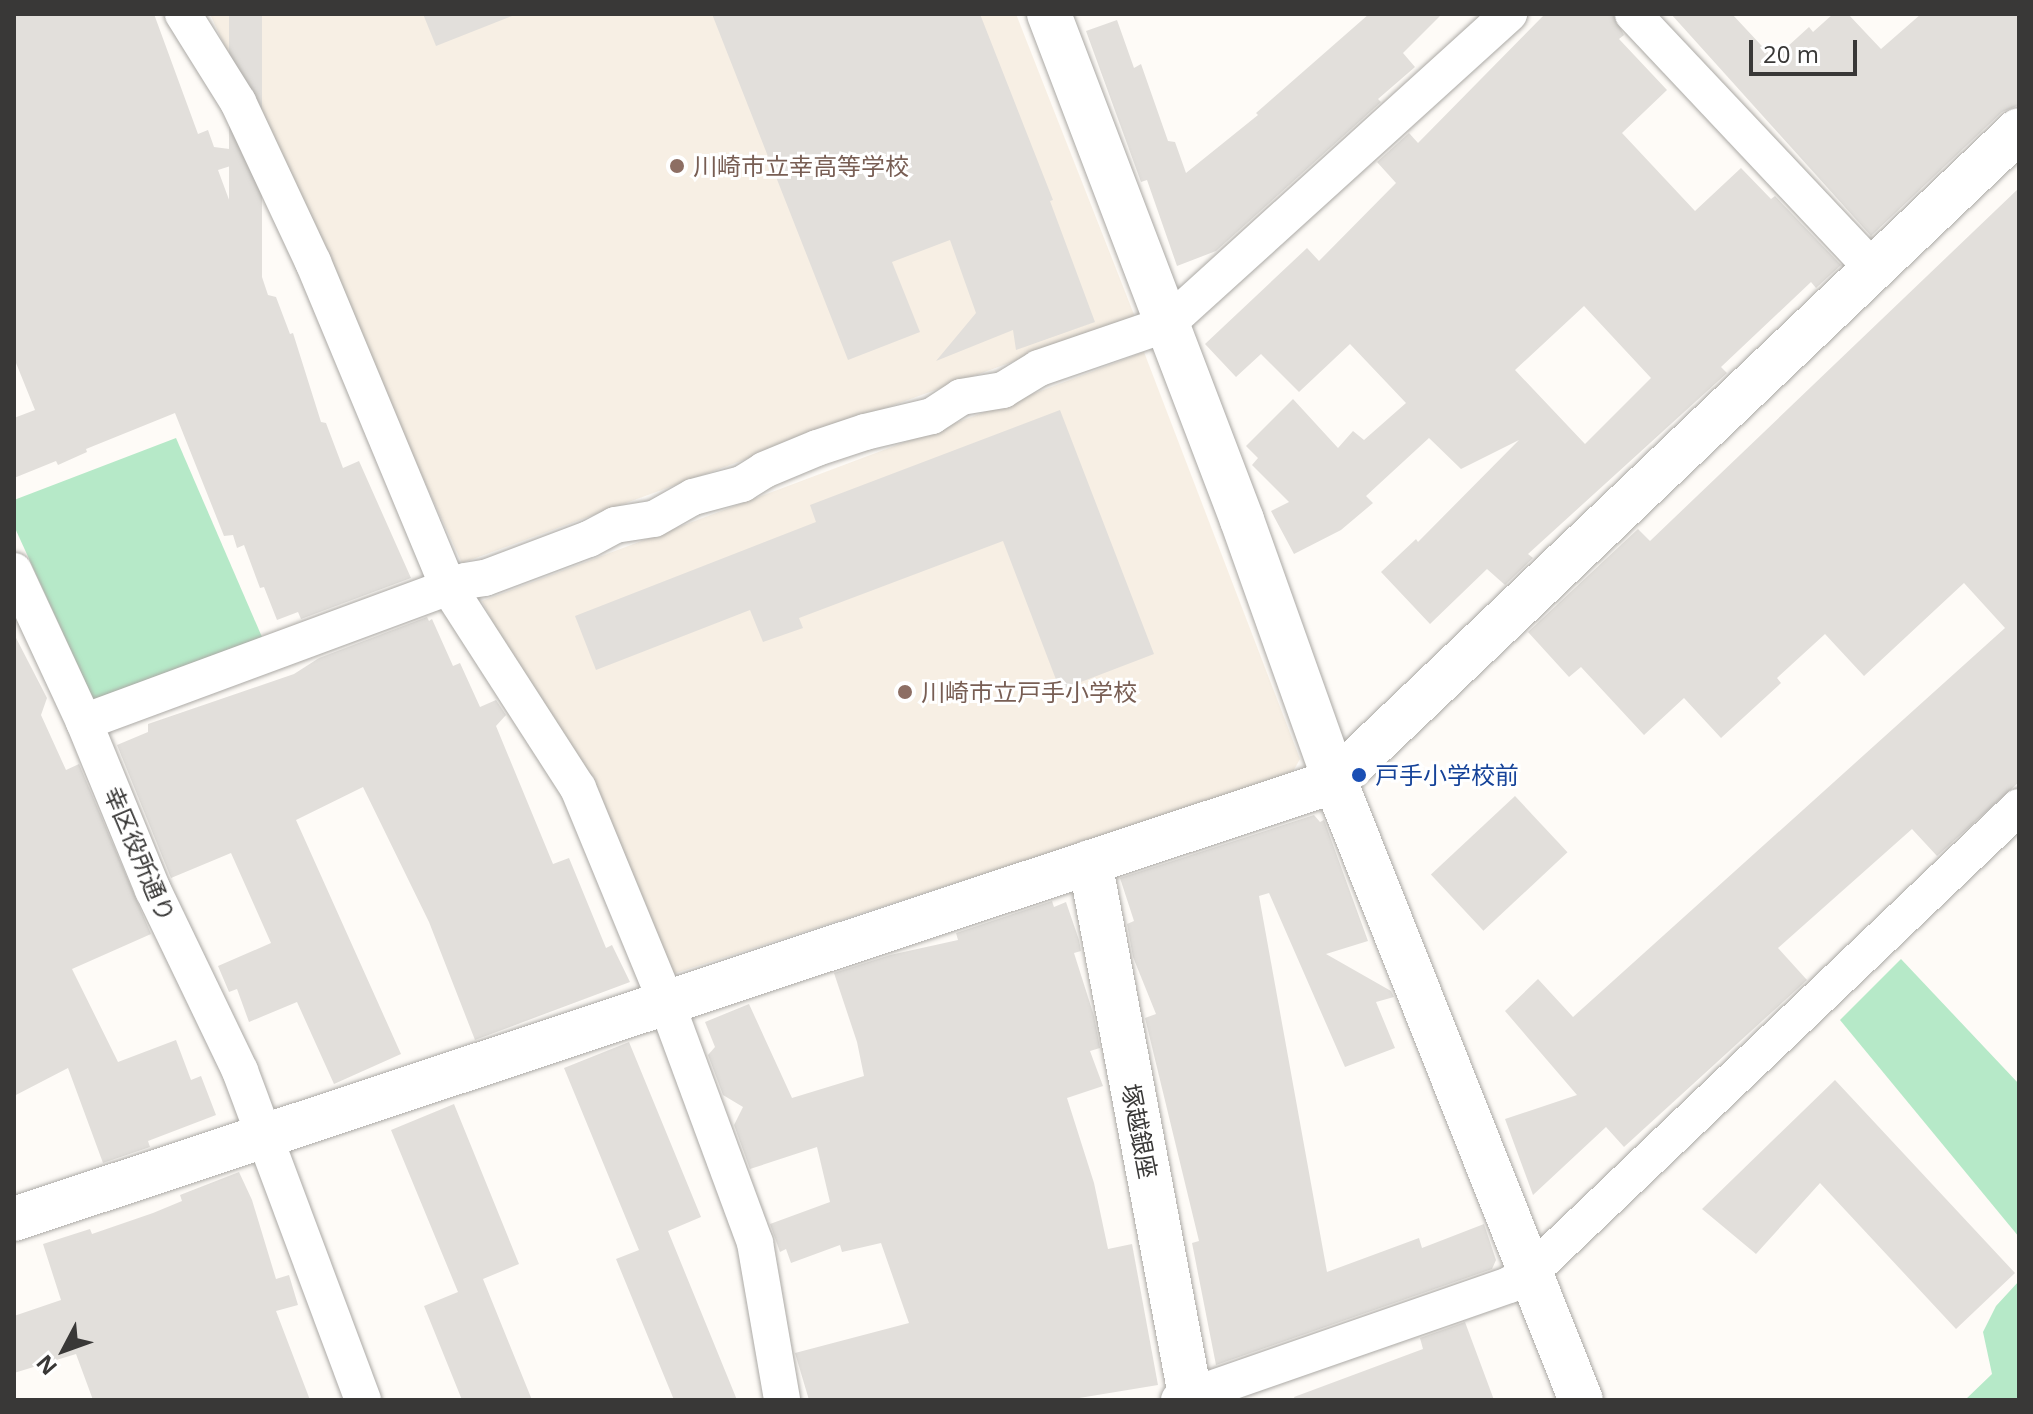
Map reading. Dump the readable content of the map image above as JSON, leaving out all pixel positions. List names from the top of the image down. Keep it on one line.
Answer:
{"streets":{"street":["幸区役所通り","塚越銀座"]},"places":["川崎市立幸高等学校","川崎市立戸手小学校","戸手小学校前"],"scale_bar":"20 m","north":"bottom left"}
